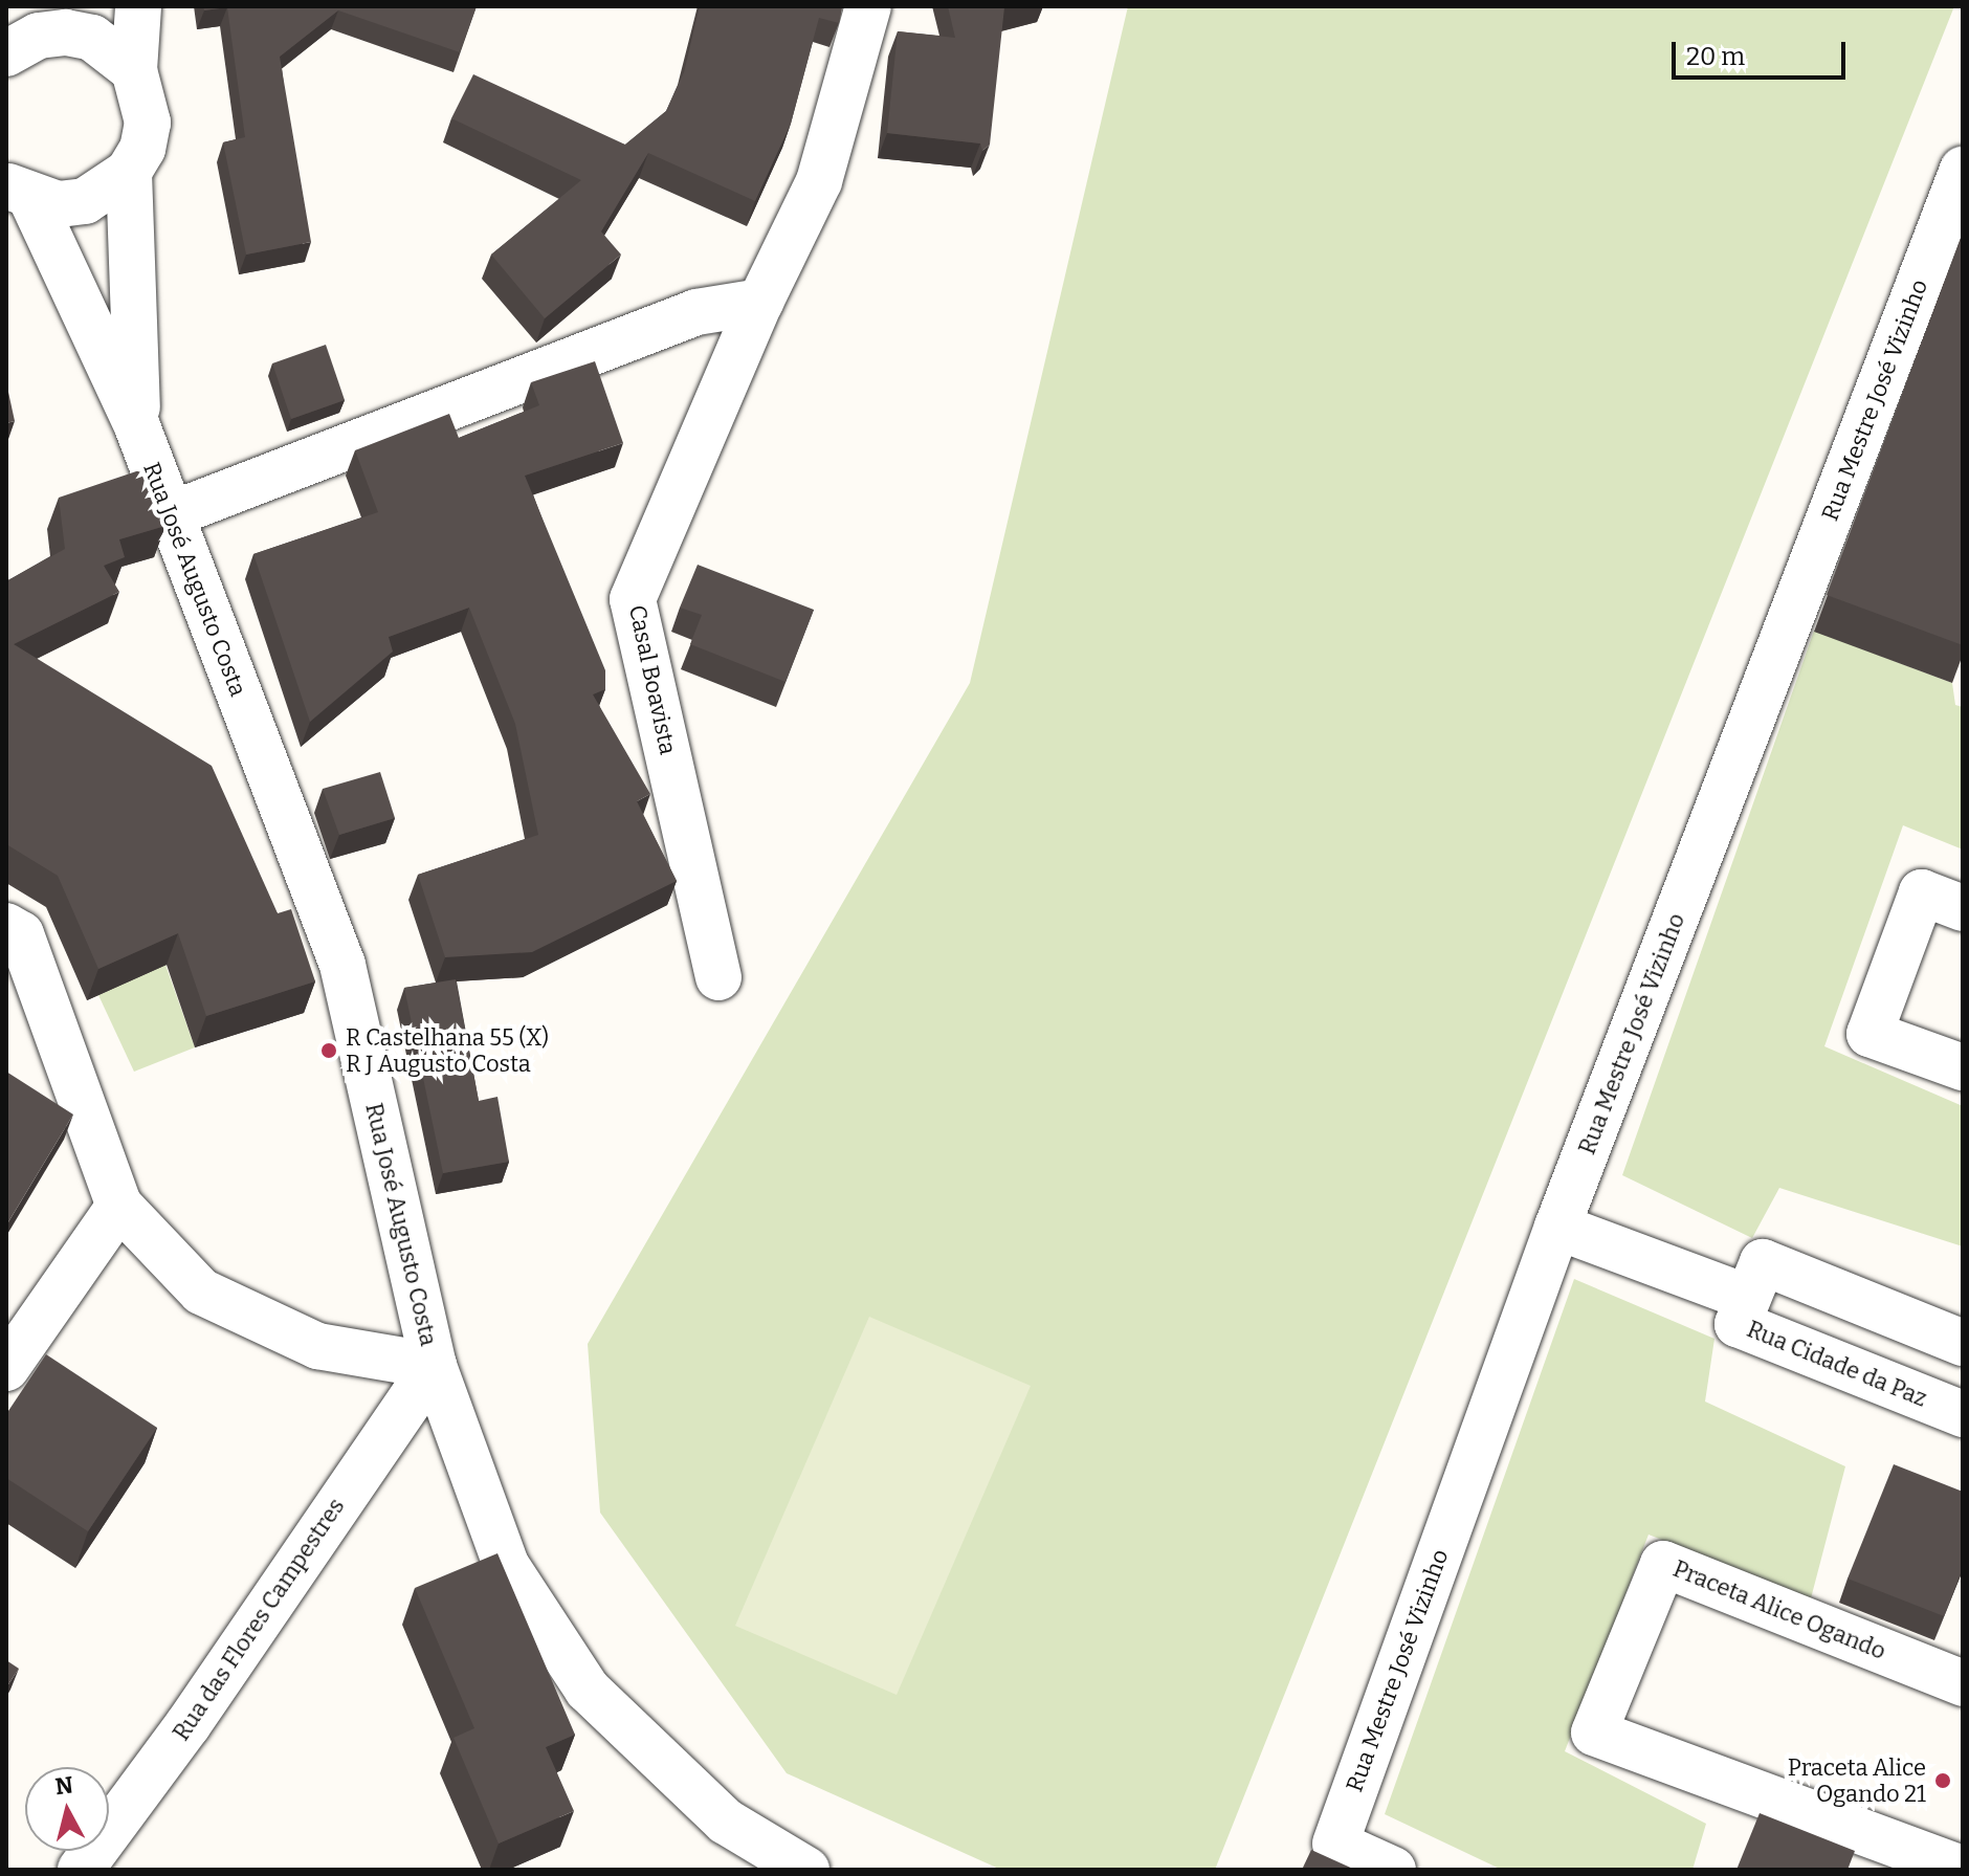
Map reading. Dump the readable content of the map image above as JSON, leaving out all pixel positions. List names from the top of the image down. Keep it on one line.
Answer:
{"streets":{"street":["Rua Mestre José Vizinho","Rua José Augusto Costa","Casal Boavista","Rua Cidade da Paz","Praceta Alice Ogando","Rua das Flores Campestres"]},"crossings":[["Rua Mestre José Vizinho","Rua Cidade da Paz"],["Rua José Augusto Costa","Rua das Flores Campestres"]],"places":["R Castelhana 55 (X) R J Augusto Costa","Praceta Alice Ogando 21"],"scale_bar":"20 m","north":"top"}
